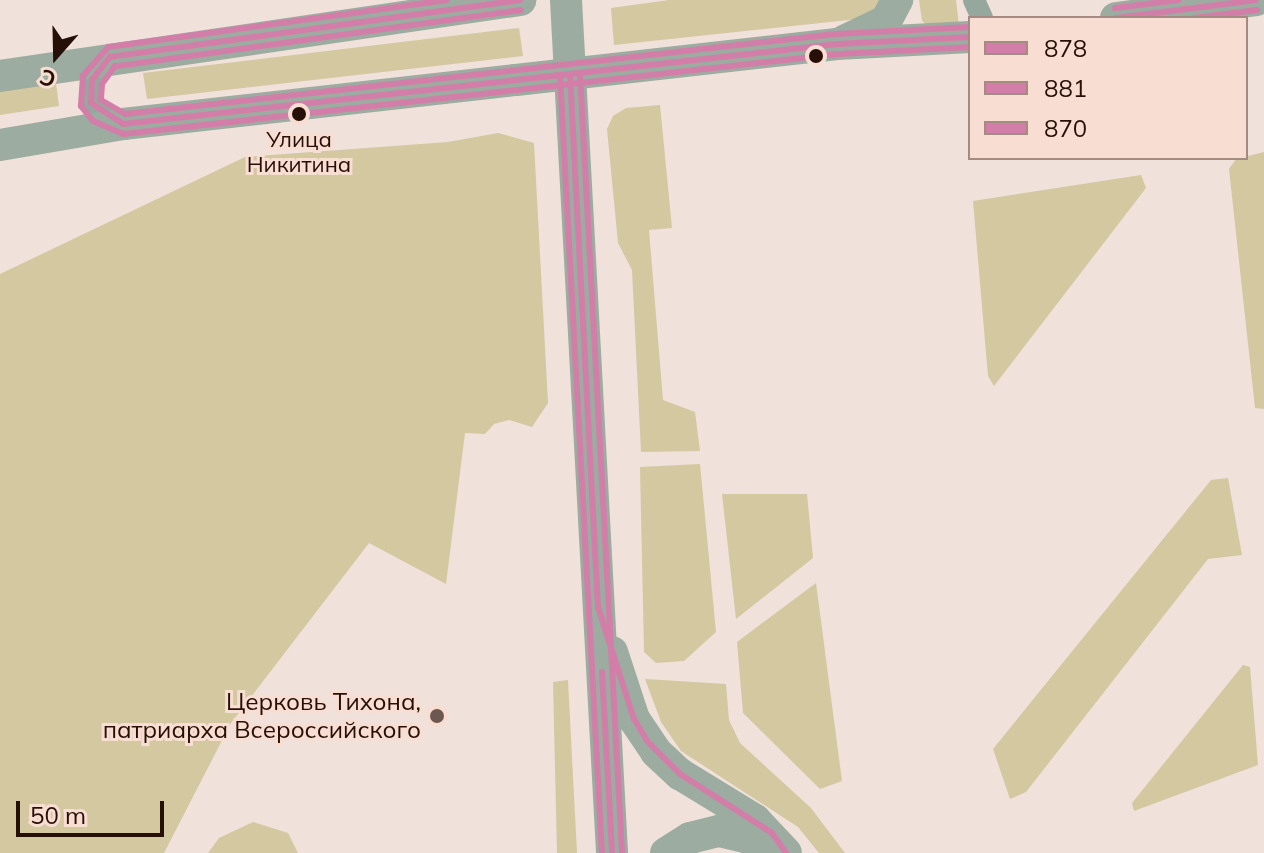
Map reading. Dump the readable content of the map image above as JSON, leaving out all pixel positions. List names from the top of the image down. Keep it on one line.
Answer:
{"places":["Улица Никитина","Церковь Тихона, патриарха Всероссийского"],"lines":["transit line 878","transit line 881","transit line 870"],"legend":["878","881","870"],"scale_bar":"50 m","north":"bottom"}
